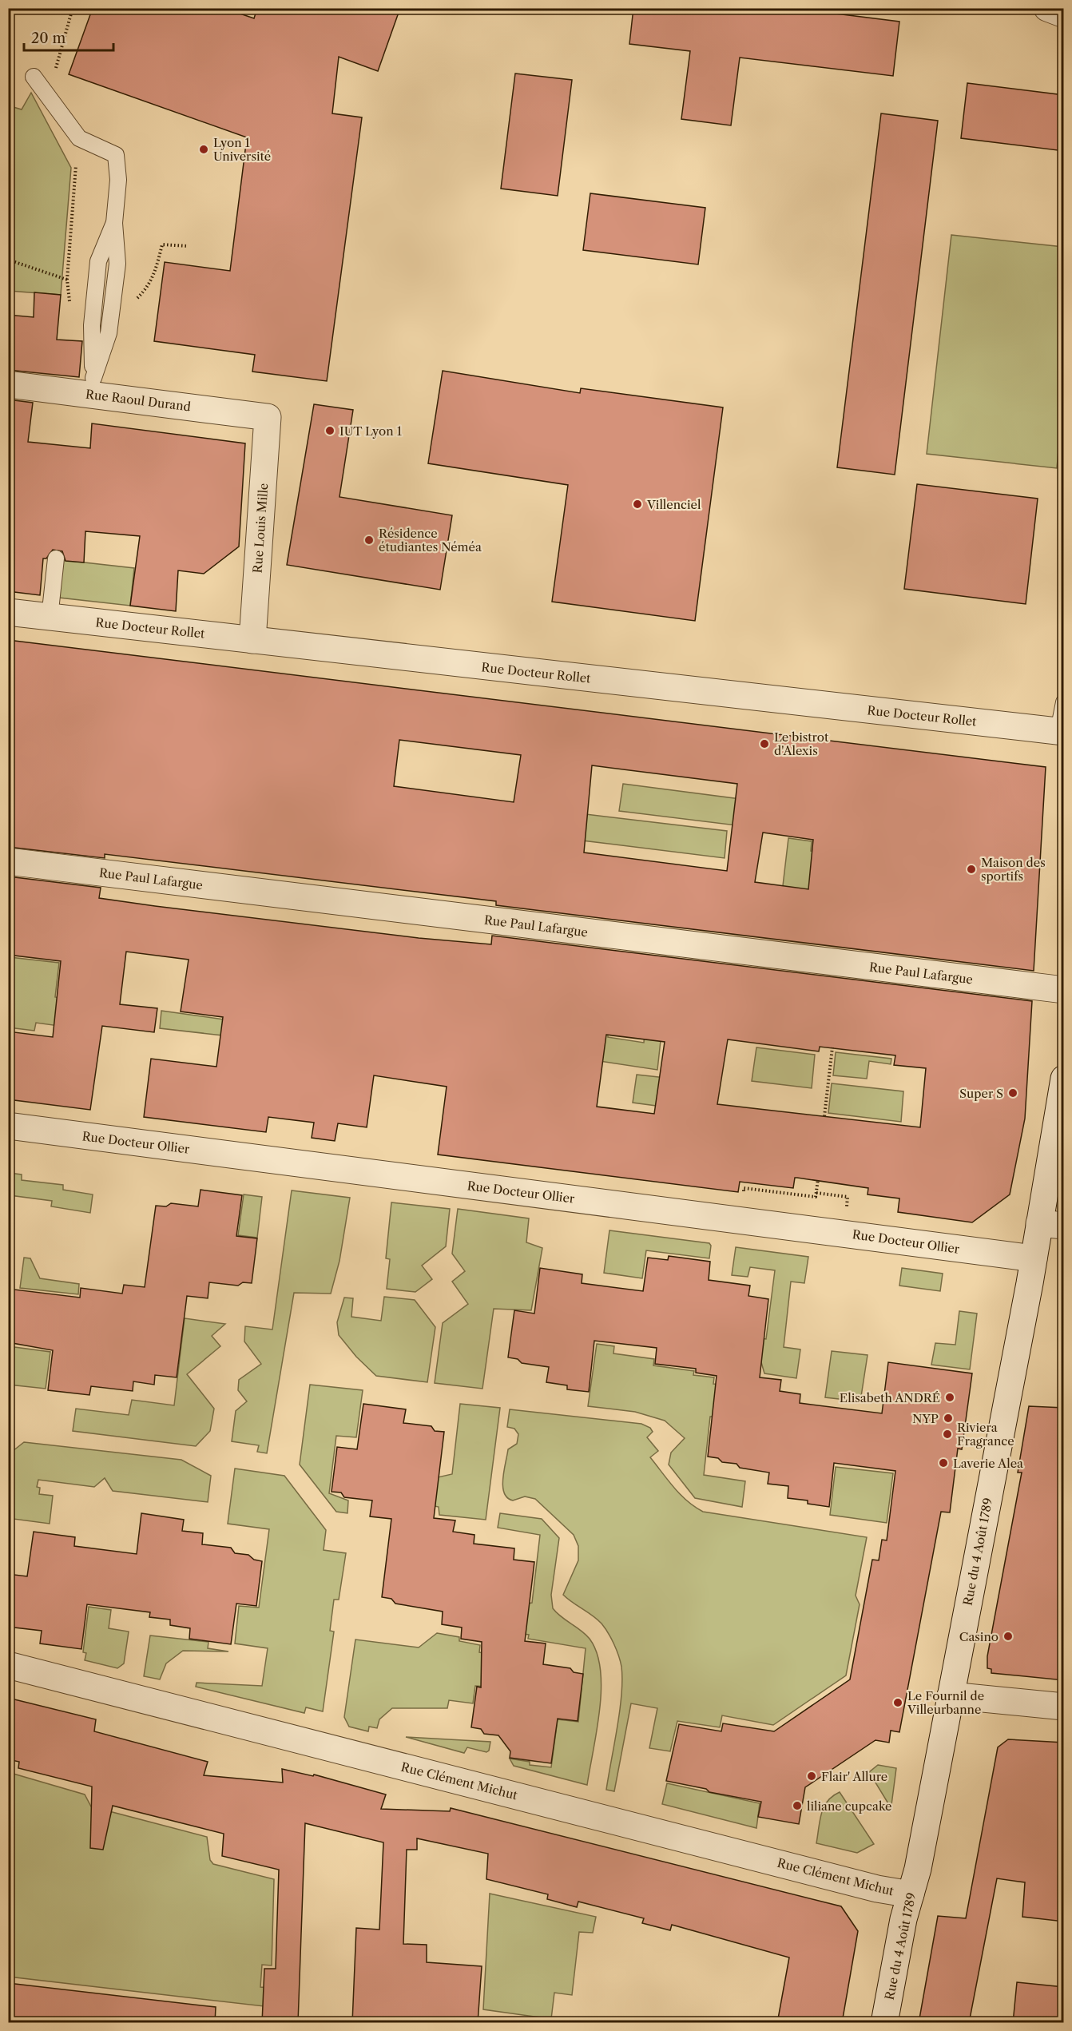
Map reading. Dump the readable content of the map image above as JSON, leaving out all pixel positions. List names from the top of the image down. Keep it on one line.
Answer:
{"streets":{"street":["Rue Raoul Durand","Rue Louis Mille","Rue Docteur Rollet","Rue Paul Lafargue","Rue Docteur Ollier","Rue du 4 Août 1789","Rue Clément Michut"]},"crossings":[["Rue Raoul Durand","Rue Louis Mille"],["Rue Louis Mille","Rue Docteur Rollet"],["Rue Docteur Ollier","Rue du 4 Août 1789"],["Rue du 4 Août 1789","Rue Clément Michut"]],"places":["Lyon 1 Université","IUT Lyon 1","Villenciel","Résidence étudiantes Néméa","Le bistrot d'Alexis","Maison des sportifs","Super S","Elisabeth ANDRÉ","NYP","Riviera Fragrance","Laverie Alea","Casino","Le Fournil de Villeurbanne","Flair' Allure","liliane cupcake"],"scale_bar":"20 m"}
